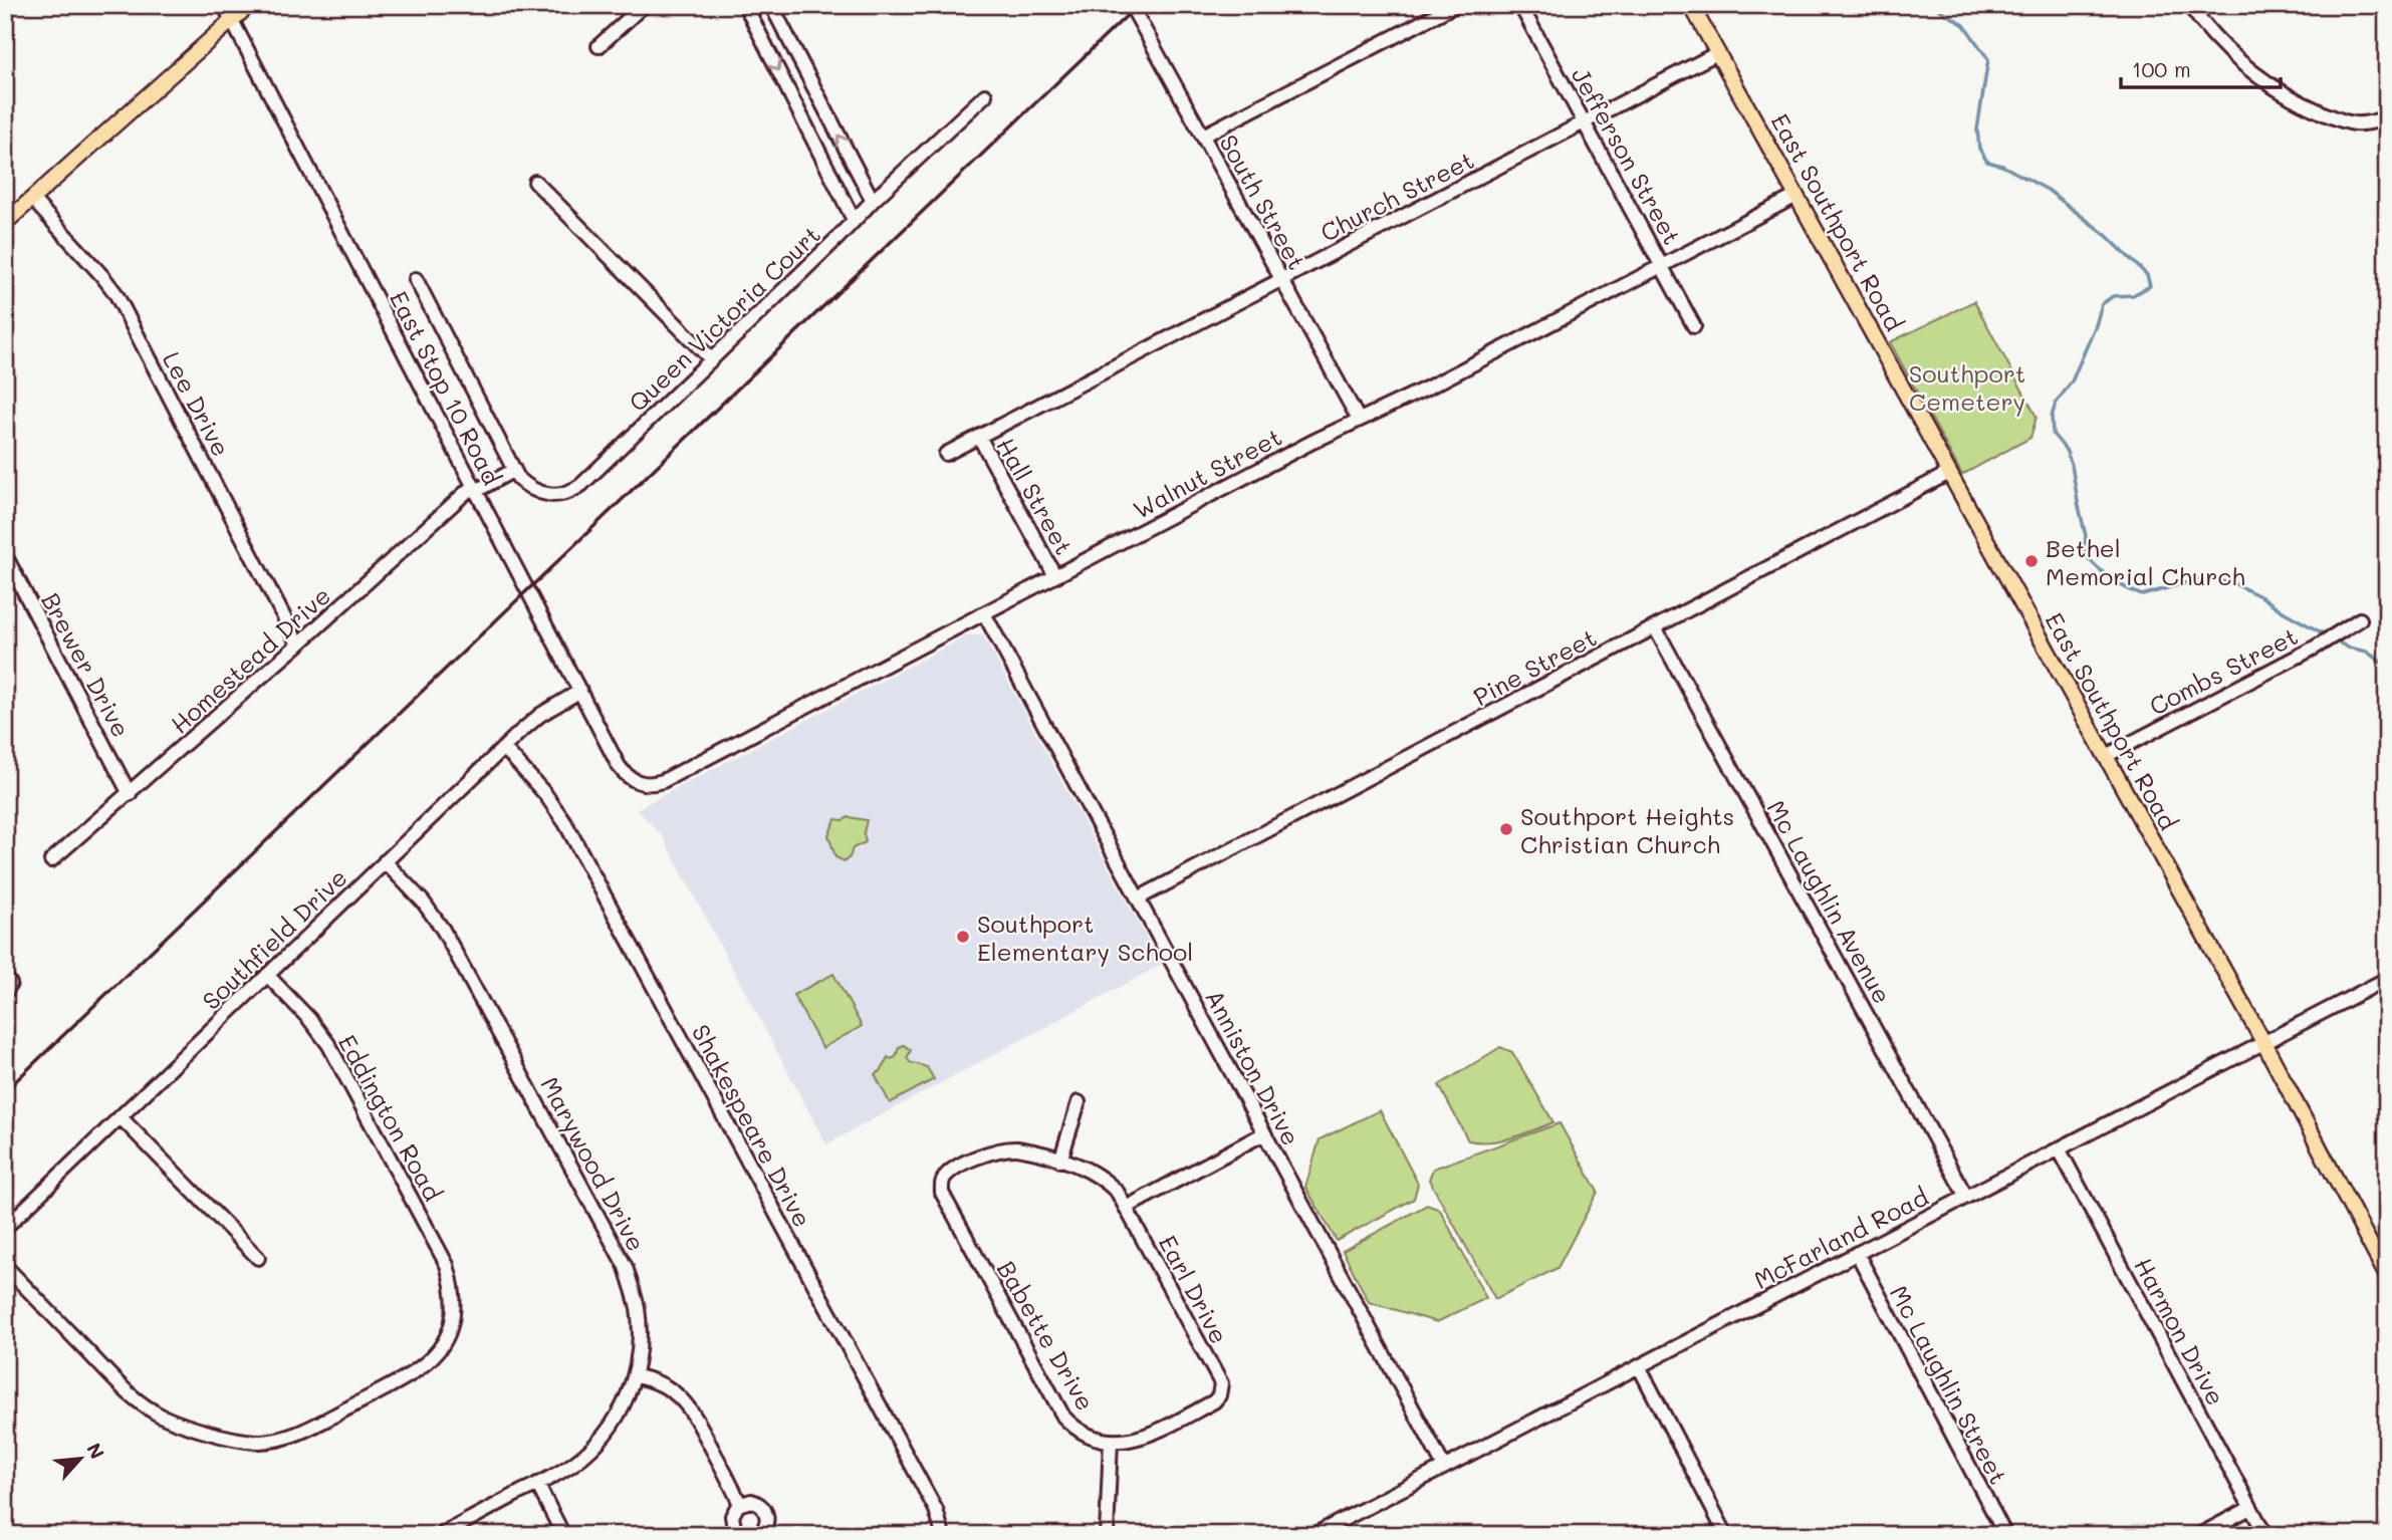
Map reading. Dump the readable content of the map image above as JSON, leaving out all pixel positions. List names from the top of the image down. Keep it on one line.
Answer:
{"streets":{"main road":["East Southport Road"],"street":["Jefferson Street","Church Street","South Street","Queen Victoria Court","East Stop 10 Road","Lee Drive","Walnut Street","Hall Street","Homestead Drive","Brewer Drive","Pine Street","Combs Street","Mc Laughlin Avenue","Southfield Drive","Anniston Drive","Eddington Road","Shakespeare Drive","Marywood Drive","McFarland Road","Earl Drive","Harmon Drive","Babette Drive","Mc Laughlin Street"]},"crossings":[["Jefferson Street","Church Street"],["Jefferson Street","Walnut Street"],["Church Street","South Street"],["Church Street","East Southport Road"],["Church Street","Hall Street"],["South Street","Walnut Street"],["East Southport Road","Walnut Street"],["East Southport Road","Pine Street"],["East Southport Road","Combs Street"],["East Southport Road","McFarland Road"],["East Stop 10 Road","Walnut Street"],["East Stop 10 Road","Homestead Drive"],["East Stop 10 Road","Southfield Drive"],["Lee Drive","Homestead Drive"],["Walnut Street","Hall Street"],["Walnut Street","Anniston Drive"],["Homestead Drive","Brewer Drive"],["Pine Street","Mc Laughlin Avenue"],["Pine Street","Anniston Drive"],["Mc Laughlin Avenue","McFarland Road"],["Southfield Drive","Eddington Road"],["Southfield Drive","Shakespeare Drive"],["Southfield Drive","Marywood Drive"],["Anniston Drive","McFarland Road"],["McFarland Road","Harmon Drive"],["McFarland Road","Mc Laughlin Street"],["Earl Drive","Babette Drive"]],"parks":["Southport Cemetery"],"places":["Bethel Memorial Church","Southport Heights Christian Church","Southport Elementary School"],"scale_bar":"100 m","north":"top right"}
